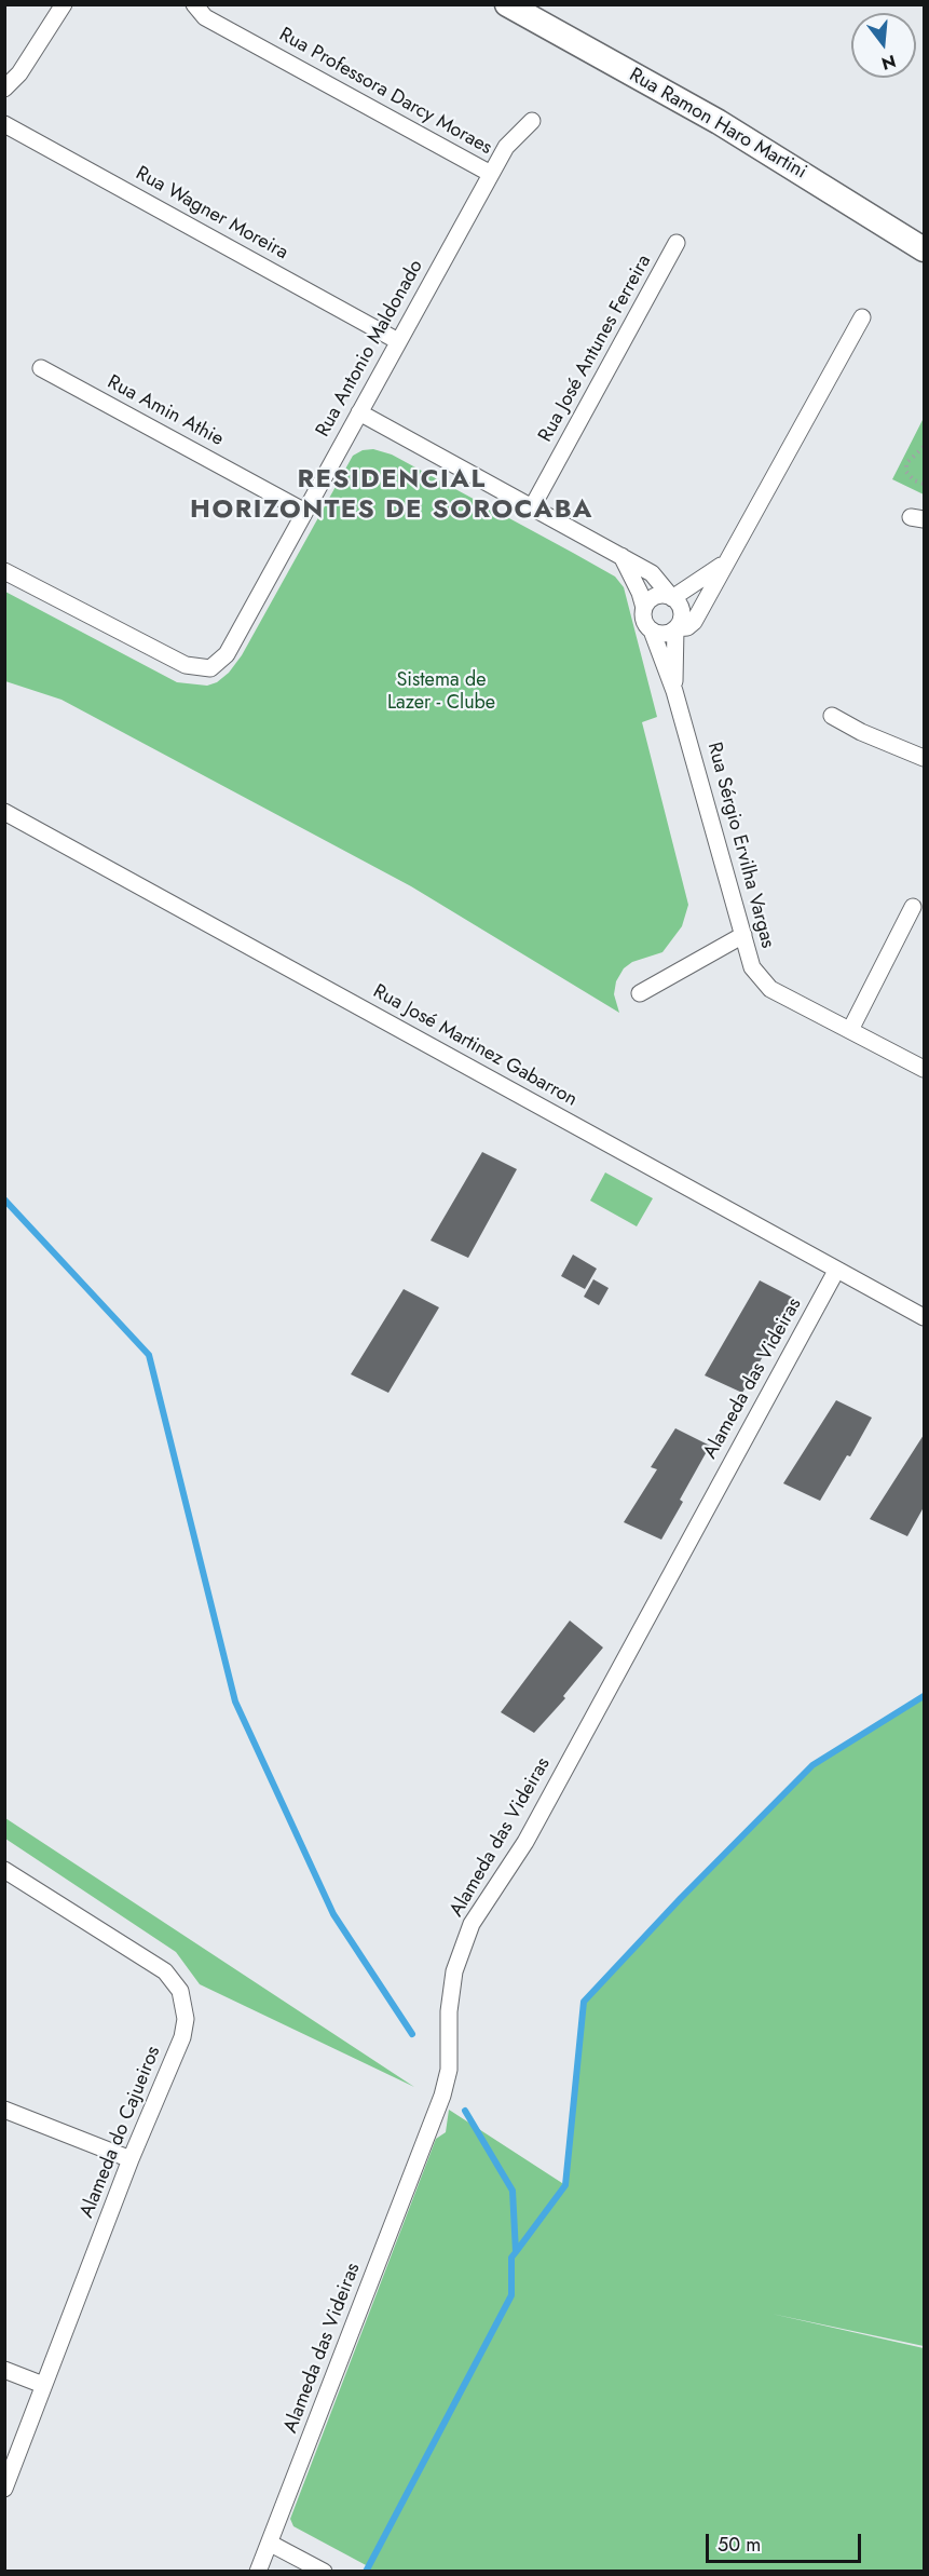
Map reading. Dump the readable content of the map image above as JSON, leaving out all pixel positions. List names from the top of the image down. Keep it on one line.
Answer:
{"streets":{"main road":["Rua Ramon Haro Martini"],"street":["Rua Professora Darcy Moraes","Rua Wagner Moreira","Rua Antonio Maldonado","Rua José Antunes Ferreira","Rua Amin Athie","Rua Sérgio Ervilha Vargas","Rua José Martinez Gabarron","Alameda das Videiras","Alameda do Cajueiros"]},"crossings":[["Rua Professora Darcy Moraes","Rua Antonio Maldonado"],["Rua Wagner Moreira","Rua Antonio Maldonado"],["Rua Antonio Maldonado","Rua Amin Athie"],["Rua Antonio Maldonado","Rua Sérgio Ervilha Vargas"],["Rua José Antunes Ferreira","Rua Sérgio Ervilha Vargas"],["Rua José Martinez Gabarron","Alameda das Videiras"]],"districts":["RESIDENCIAL HORIZONTES DE SOROCABA"],"parks":["Sistema de Lazer - Clube"],"scale_bar":"50 m","north":"bottom"}
